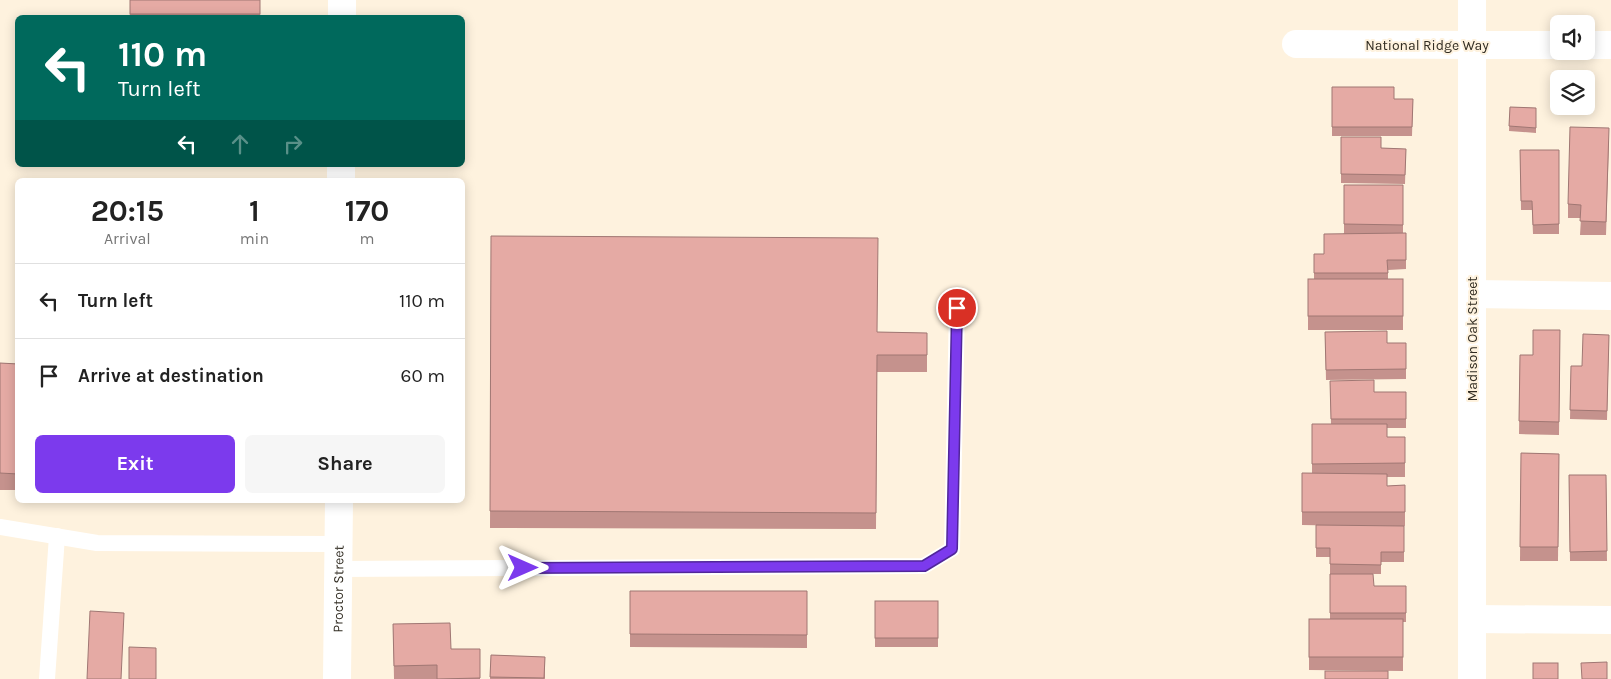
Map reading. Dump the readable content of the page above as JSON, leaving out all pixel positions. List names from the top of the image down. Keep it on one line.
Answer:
{"streets":{"street":["National Ridge Way","Madison Oak Street","Proctor Street"]},"crossings":[["National Ridge Way","Madison Oak Street"]],"page":{"turn":["110 m","Turn left"],"eta":["20:15","Arrival","1","min","170","m"],"list":[{"name":"Turn left","value":"110 m"},{"name":"Arrive at destination","value":"60 m"}],"buttons":["Exit","Share"]}}
